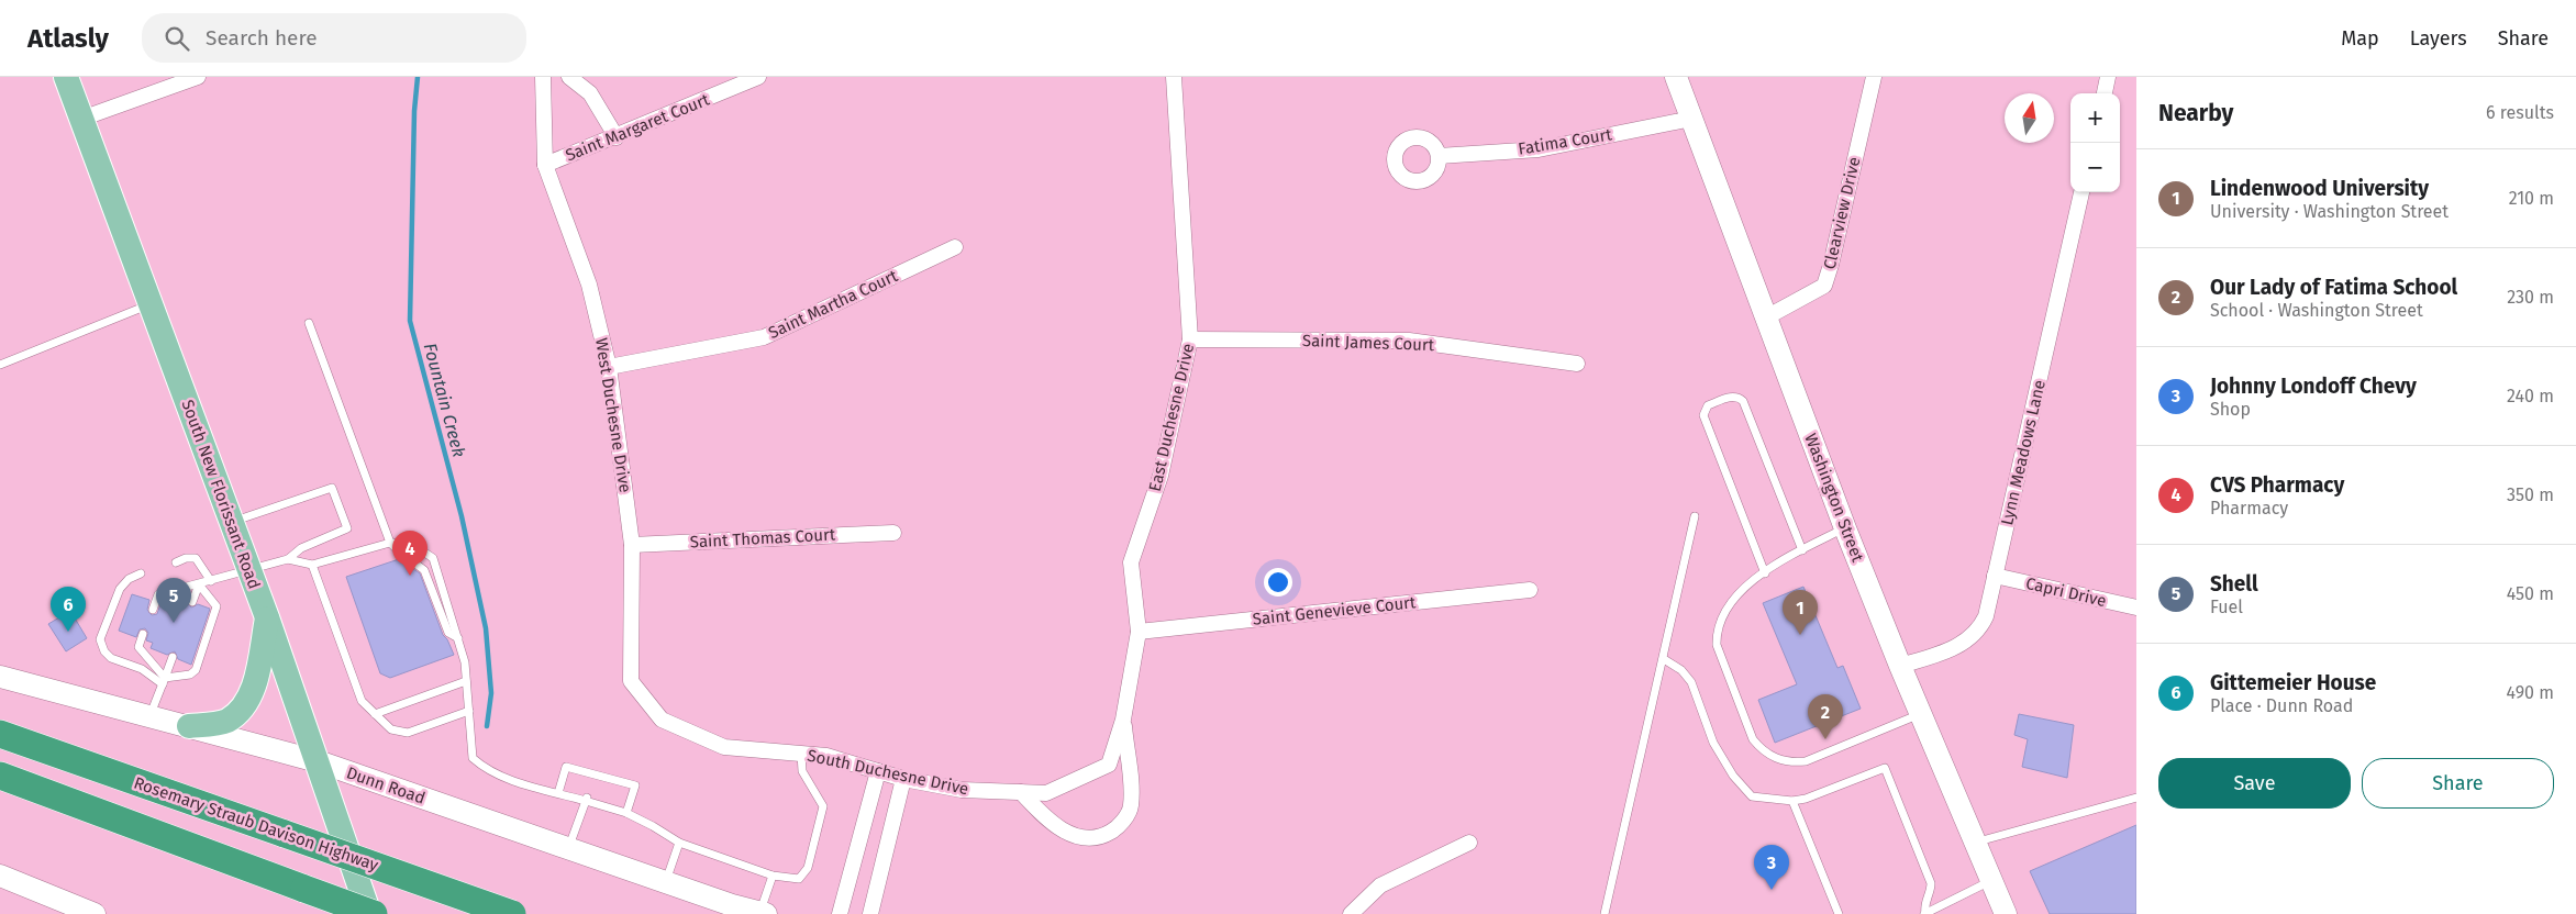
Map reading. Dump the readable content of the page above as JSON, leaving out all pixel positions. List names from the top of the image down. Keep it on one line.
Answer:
{"streets":{"highway":["Rosemary Straub Davison Highway"],"main road":["South New Florissant Road","Washington Street","Dunn Road"],"street":["Saint Margaret Court","Fatima Court","Clearview Drive","Saint Martha Court","Saint James Court","West Duchesne Drive","East Duchesne Drive","Lynn Meadows Lane","Saint Thomas Court","Capri Drive","Saint Genevieve Court","South Duchesne Drive"]},"crossings":[["Saint Margaret Court","West Duchesne Drive"],["Fatima Court","Washington Street"],["Clearview Drive","Washington Street"],["Saint Martha Court","West Duchesne Drive"],["Saint James Court","East Duchesne Drive"],["West Duchesne Drive","Saint Thomas Court"],["West Duchesne Drive","South Duchesne Drive"],["East Duchesne Drive","Saint Genevieve Court"],["East Duchesne Drive","South Duchesne Drive"],["Lynn Meadows Lane","Washington Street"],["Lynn Meadows Lane","Capri Drive"],["South New Florissant Road","Dunn Road"]],"water":["Fountain Creek"],"north":"top","page":{"header":"Atlasly","search":"Search here","nav":["Map","Layers","Share"],"heading":["Nearby","6 results"],"map_buttons":["+","−"],"list":[{"mark":"1","name":"Lindenwood University","note":"University · Washington Street","value":"210 m"},{"mark":"2","name":"Our Lady of Fatima School","note":"School · Washington Street","value":"230 m"},{"mark":"3","name":"Johnny Londoff Chevy","note":"Shop","value":"240 m"},{"mark":"4","name":"CVS Pharmacy","note":"Pharmacy","value":"350 m"},{"mark":"5","name":"Shell","note":"Fuel","value":"450 m"},{"mark":"6","name":"Gittemeier House","note":"Place · Dunn Road","value":"490 m"}],"pins":["4","5","6","1","2","3"],"buttons":["Save","Share"]}}
